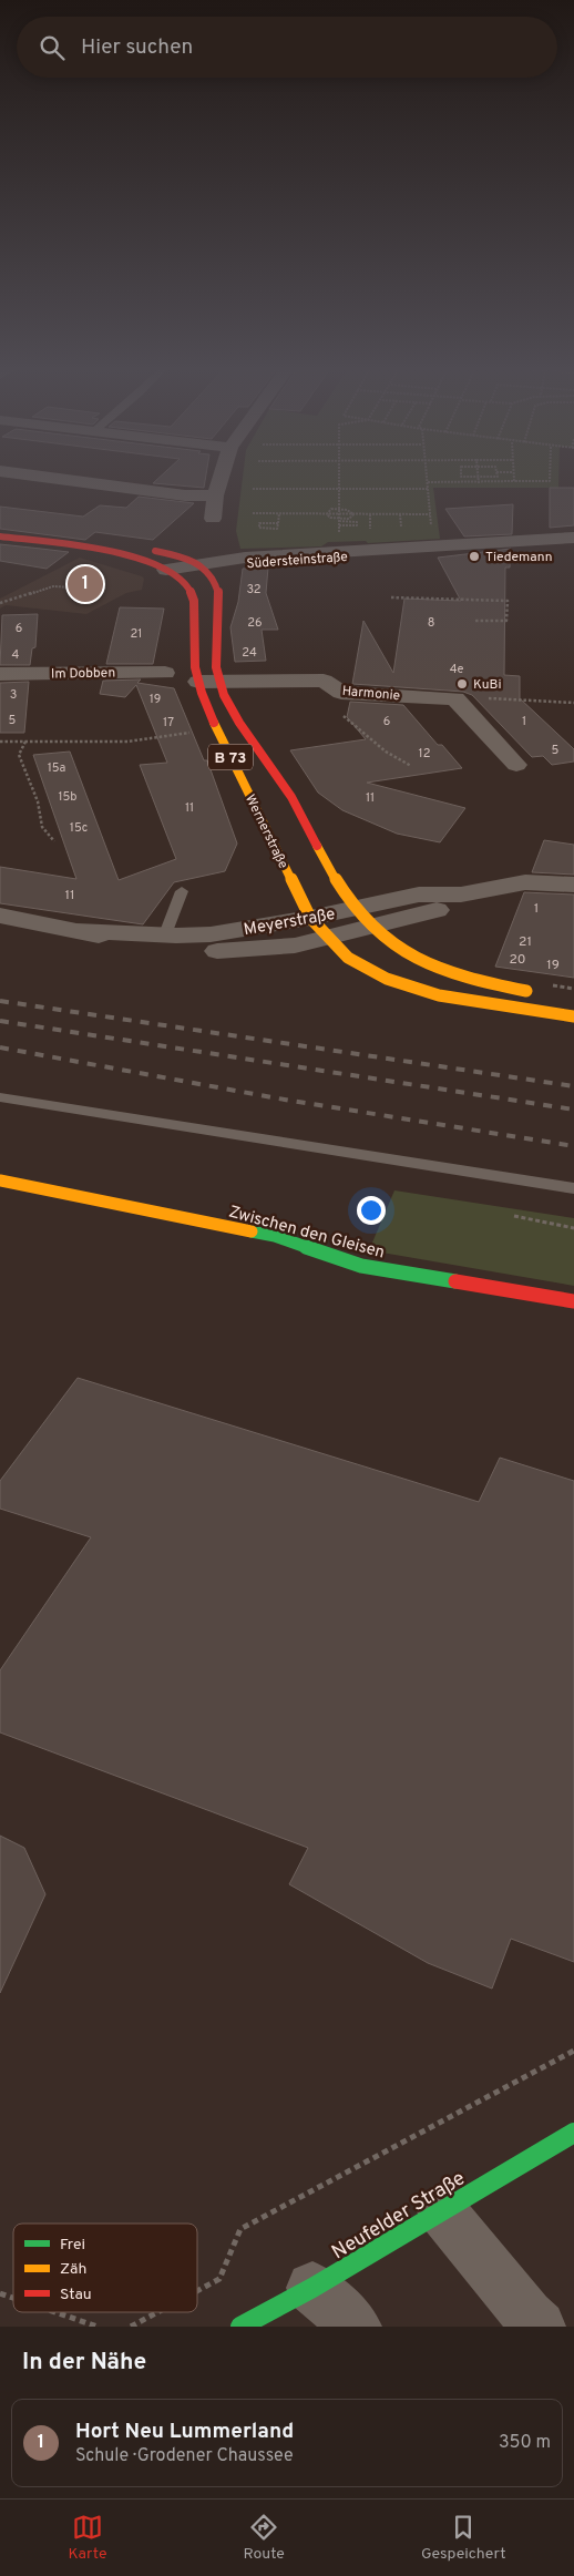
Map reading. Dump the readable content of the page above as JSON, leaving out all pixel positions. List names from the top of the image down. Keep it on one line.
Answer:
{"streets":{"main road":["B 73","Wernerstraße","Meyerstraße","Zwischen den Gleisen","Neufelder Straße"],"street":["Südersteinstraße","Im Dobben","Harmonie"]},"crossings":[["Südersteinstraße","B 73"],["Südersteinstraße","Wernerstraße"],["Harmonie","Wernerstraße"],["B 73","Wernerstraße"],["B 73","Meyerstraße"],["Wernerstraße","Meyerstraße"]],"places":["Tiedemann","KuBi"],"house_numbers":["32","26","8","6","21","24","4","4e","3","19","5","6","1","17","5","12","15a","15b","11","11","15c","11","1","21","20","19"],"legend":["Frei","Zäh","Stau"],"page":{"search":"Hier suchen","pins":"1","heading":"In der Nähe","list":[{"mark":"1","name":"Hort Neu Lummerland","note":"Schule · Grodener Chaussee","value":"350 m"}],"nav":["Karte","Route","Gespeichert"]}}
